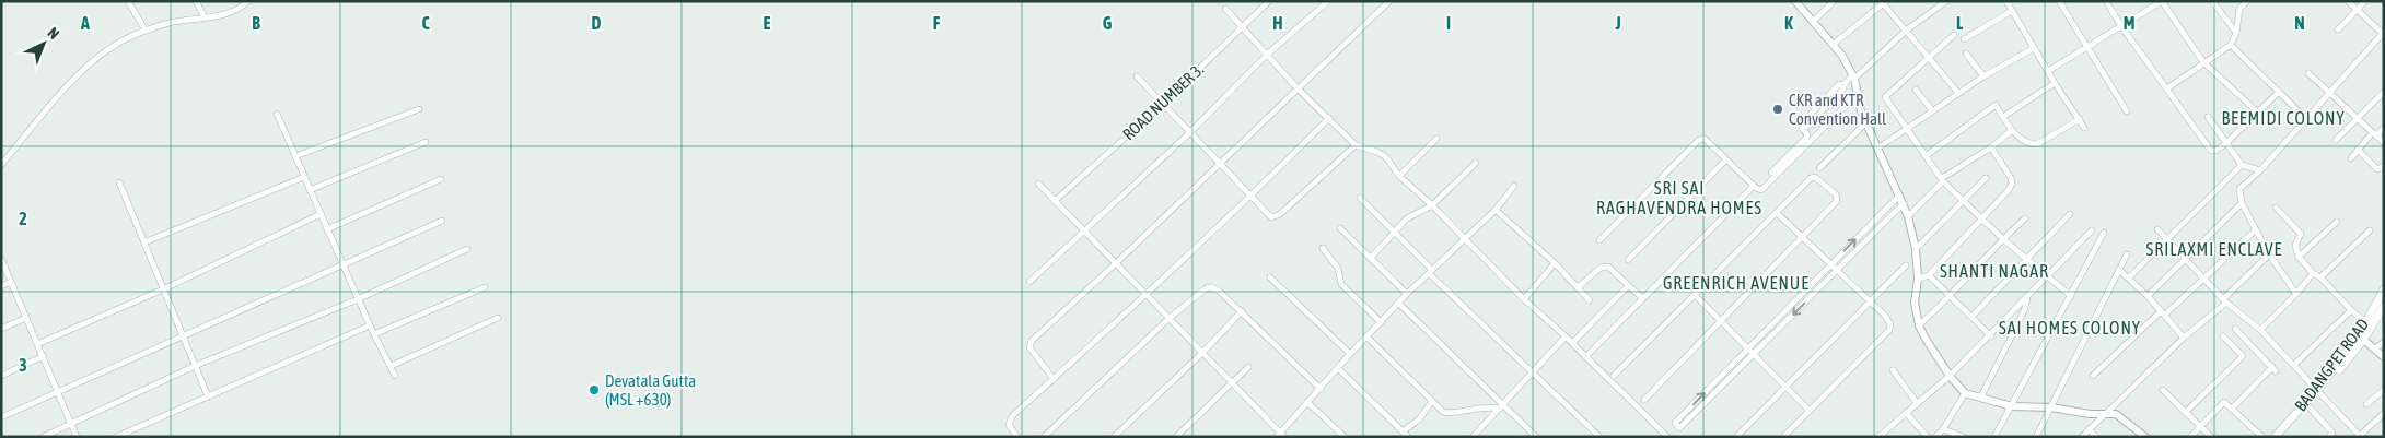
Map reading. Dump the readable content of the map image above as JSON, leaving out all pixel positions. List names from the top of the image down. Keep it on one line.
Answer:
{"streets":{"main road":["BADANGPET ROAD"],"street":["ROAD NUMBER 3."]},"districts":["BEEMIDI COLONY","SRI SAI RAGHAVENDRA HOMES","SRILAXMI ENCLAVE","SHANTI NAGAR","GREENRICH AVENUE","SAI HOMES COLONY"],"places":["CKR and KTR Convention Hall","Devatala Gutta (MSL +630)"],"north":"top right","grid":{"columns":["A","B","C","D","E","F","G","H","I","J","K","L","M","N"],"rows":["2","3"]}}
